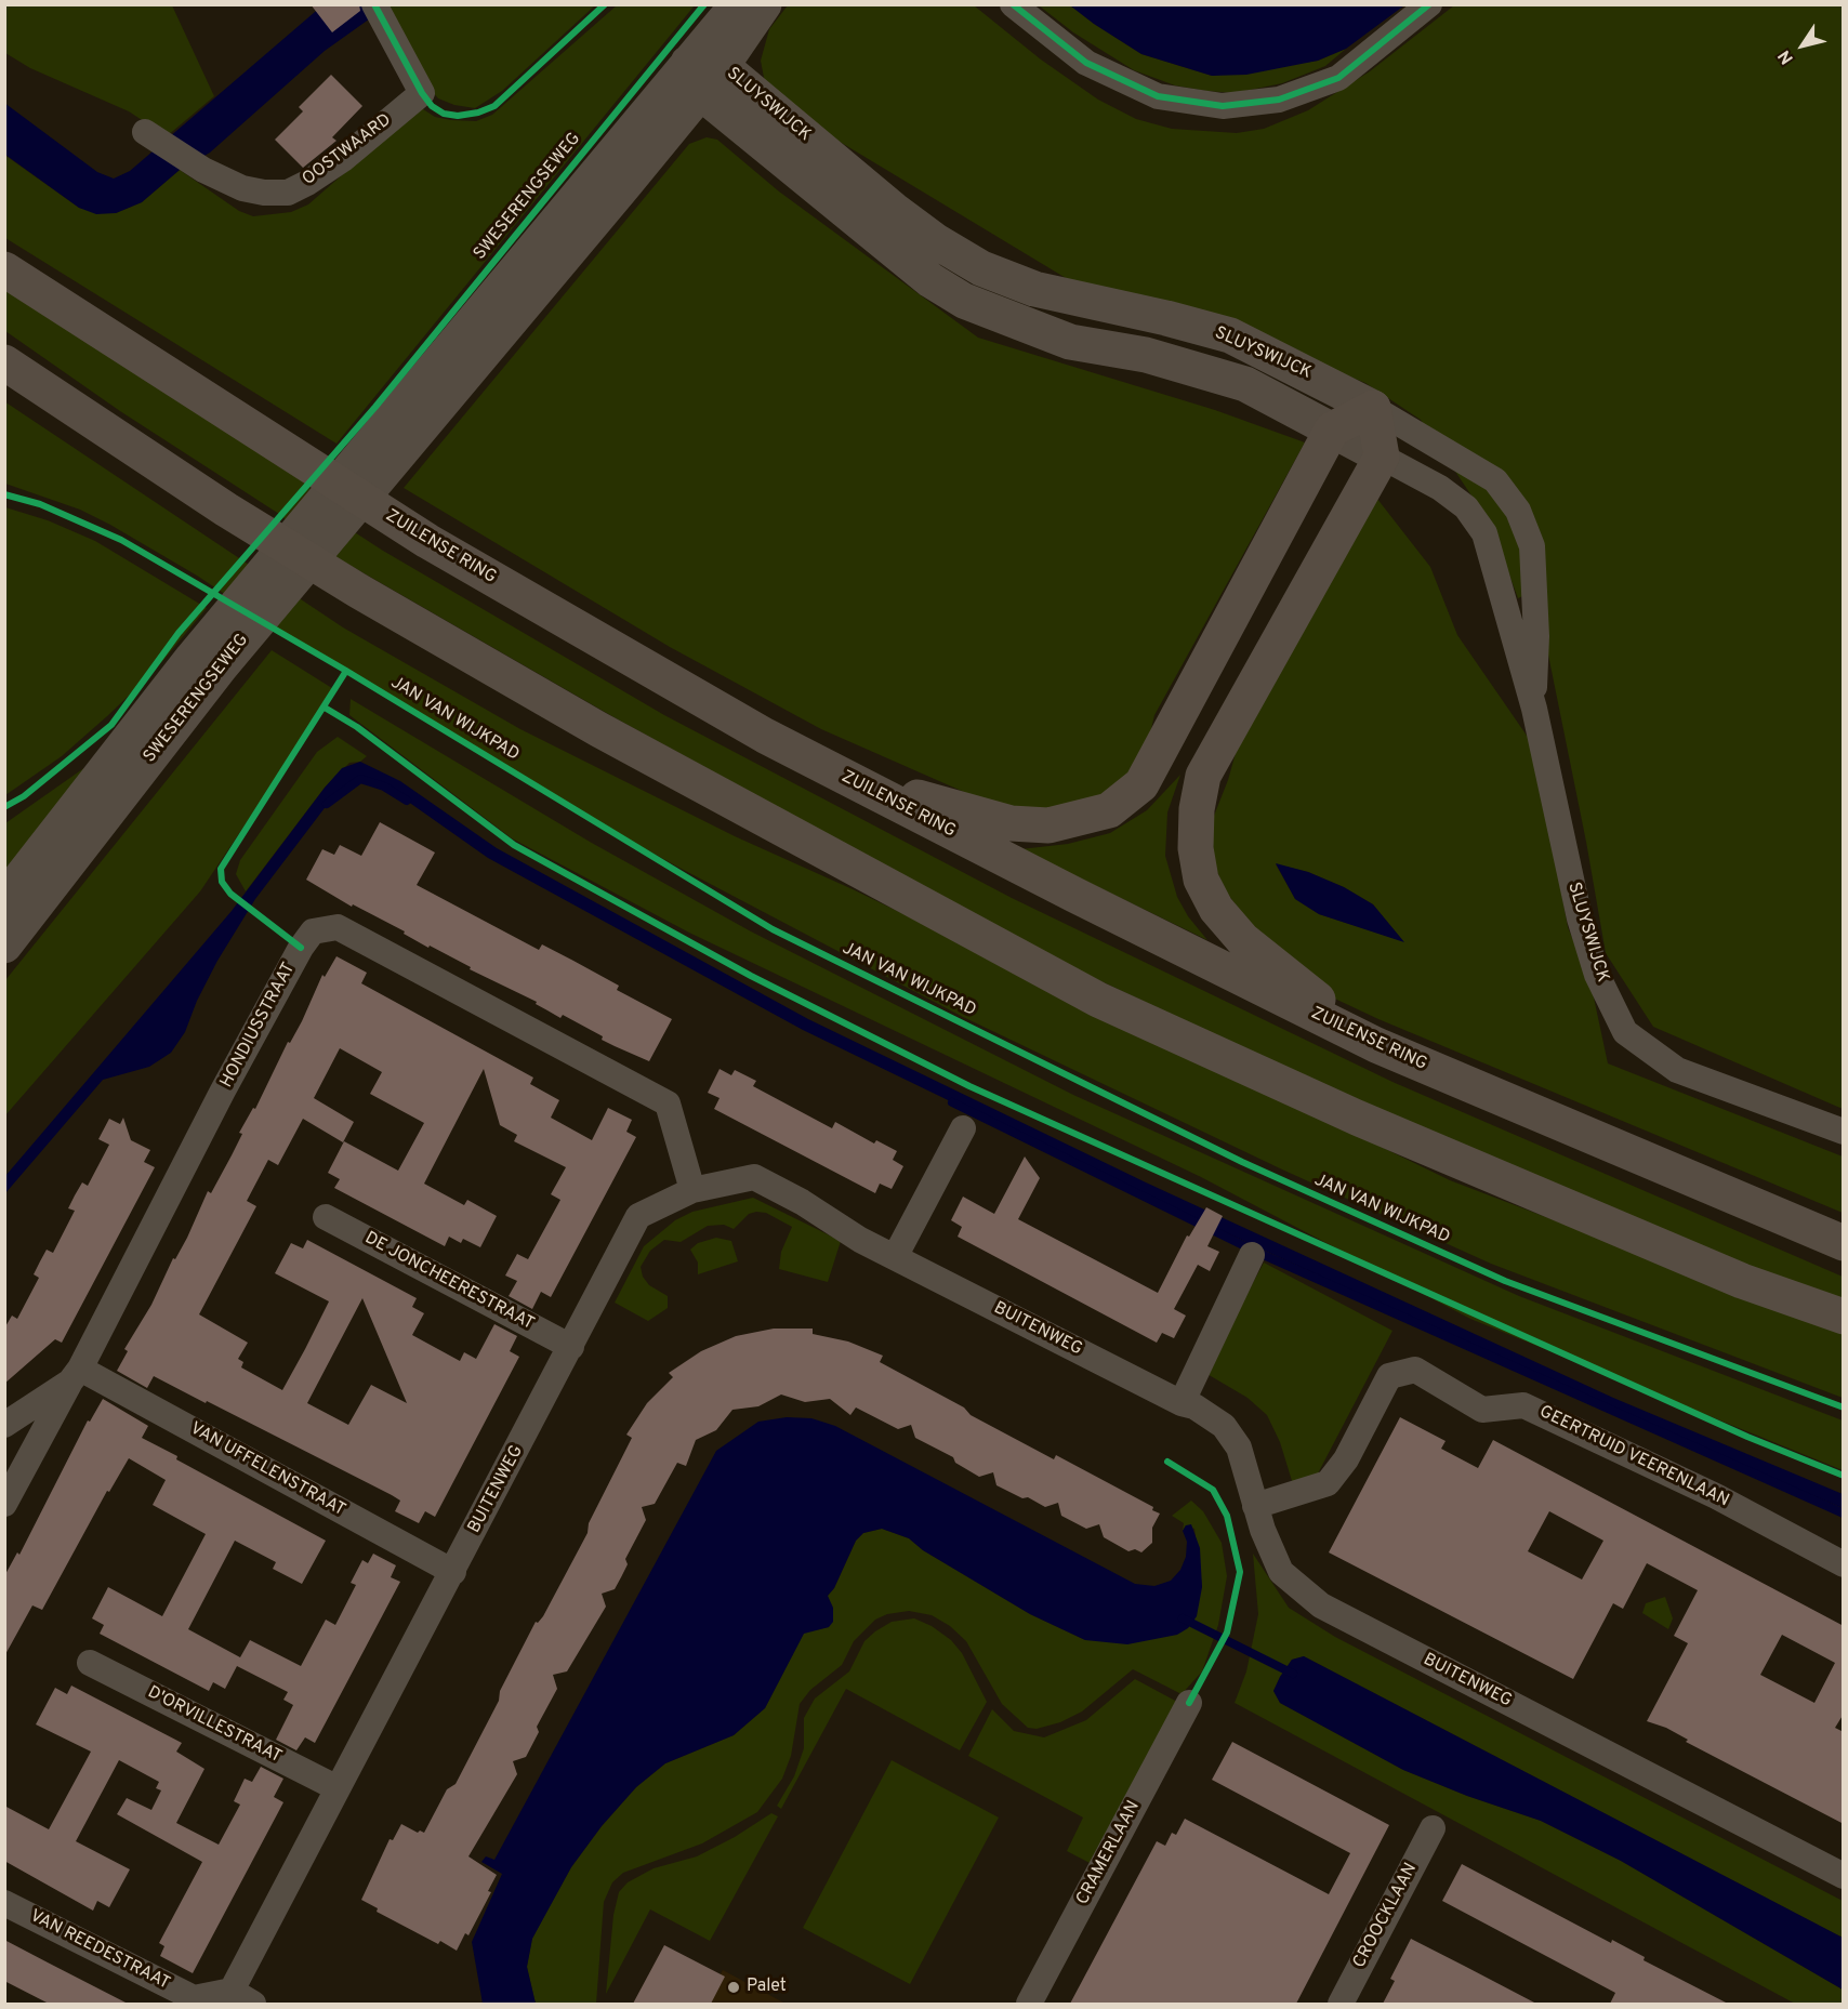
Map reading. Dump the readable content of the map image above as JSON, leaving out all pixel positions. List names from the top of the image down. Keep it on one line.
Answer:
{"streets":{"main road":["SLUYSWIJCK","SWESERENGSEWEG","ZUILENSE RING"],"street":["OOSTWAARD","HONDIUSSTRAAT","DE JONCHEERESTRAAT","BUITENWEG","GEERTRUID VEERENLAAN","VAN UFFELENSTRAAT","D'ORVILLESTRAAT","CRAMERLAAN","CROOCKLAAN","VAN REEDESTRAAT"],"cycle path":["JAN VAN WIJKPAD"]},"crossings":[["SLUYSWIJCK","SWESERENGSEWEG"],["HONDIUSSTRAAT","BUITENWEG"],["HONDIUSSTRAAT","VAN UFFELENSTRAAT"],["DE JONCHEERESTRAAT","BUITENWEG"],["BUITENWEG","GEERTRUID VEERENLAAN"],["BUITENWEG","VAN UFFELENSTRAAT"],["BUITENWEG","D'ORVILLESTRAAT"],["BUITENWEG","VAN REEDESTRAAT"]],"places":["Palet"],"north":"bottom left"}
